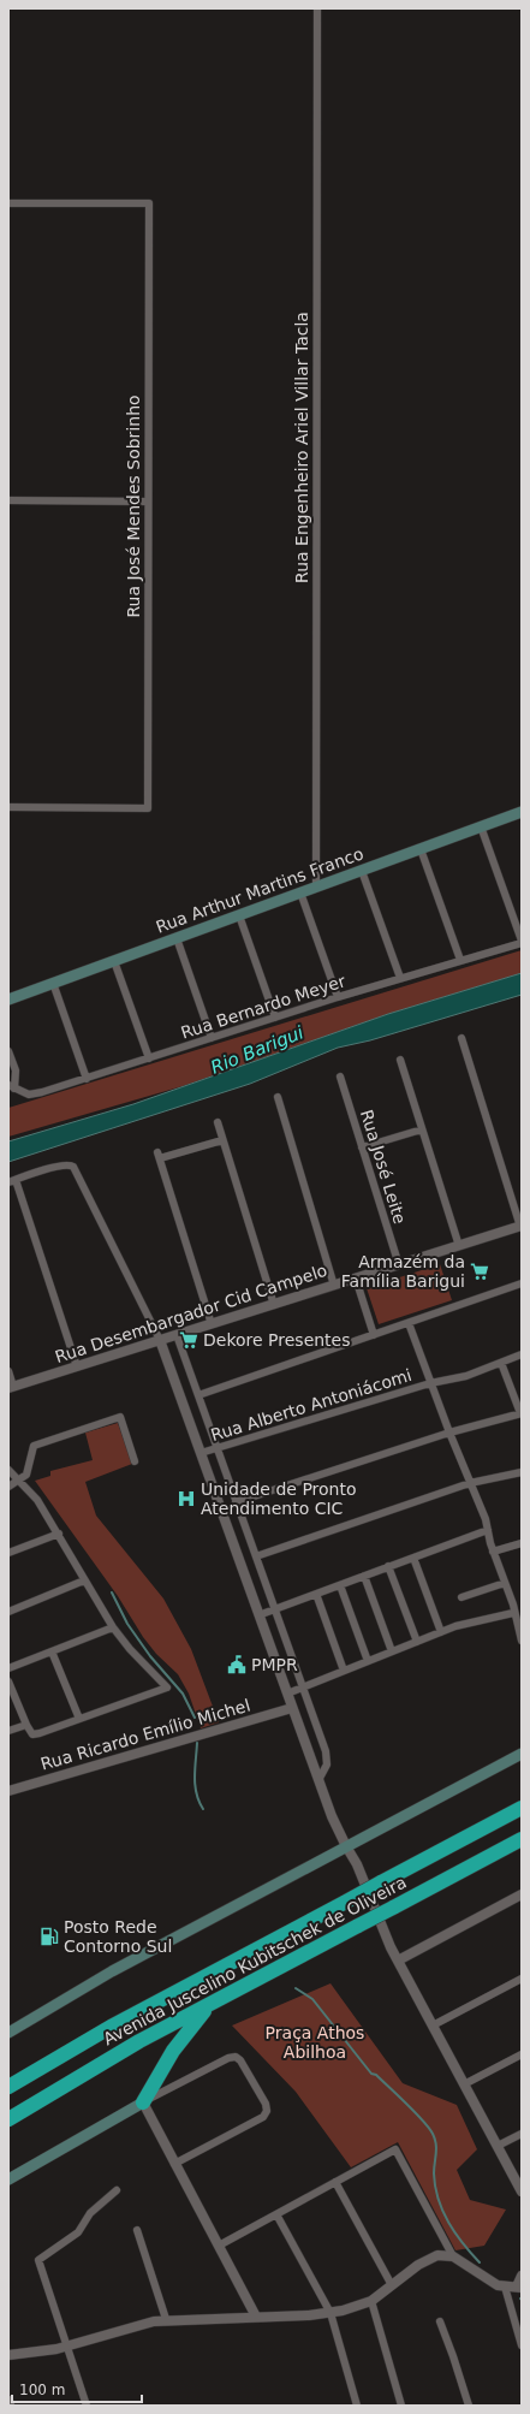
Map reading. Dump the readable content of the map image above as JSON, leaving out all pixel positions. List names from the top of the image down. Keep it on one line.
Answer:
{"streets":{"highway":["Avenida Juscelino Kubitschek de Oliveira"],"main road":["Rua Arthur Martins Franco"],"street":["Rua Engenheiro Ariel Villar Tacla","Rua José Mendes Sobrinho","Rua Bernardo Meyer","Rua José Leite","Rua Desembargador Cid Campelo","Rua Alberto Antoniácomi","Rua Ricardo Emílio Michel"]},"crossings":[["Rua Engenheiro Ariel Villar Tacla","Rua Arthur Martins Franco"],["Rua José Leite","Rua Desembargador Cid Campelo"]],"water":["Rio Barigui"],"parks":["Praça Athos Abilhoa"],"places":{"supermarket":["Armazém da Família Barigui","Dekore Presentes"],"hospital":["Unidade de Pronto Atendimento CIC"],"public building":["PMPR"],"fuel station":["Posto Rede Contorno Sul"]},"scale_bar":"100 m"}
